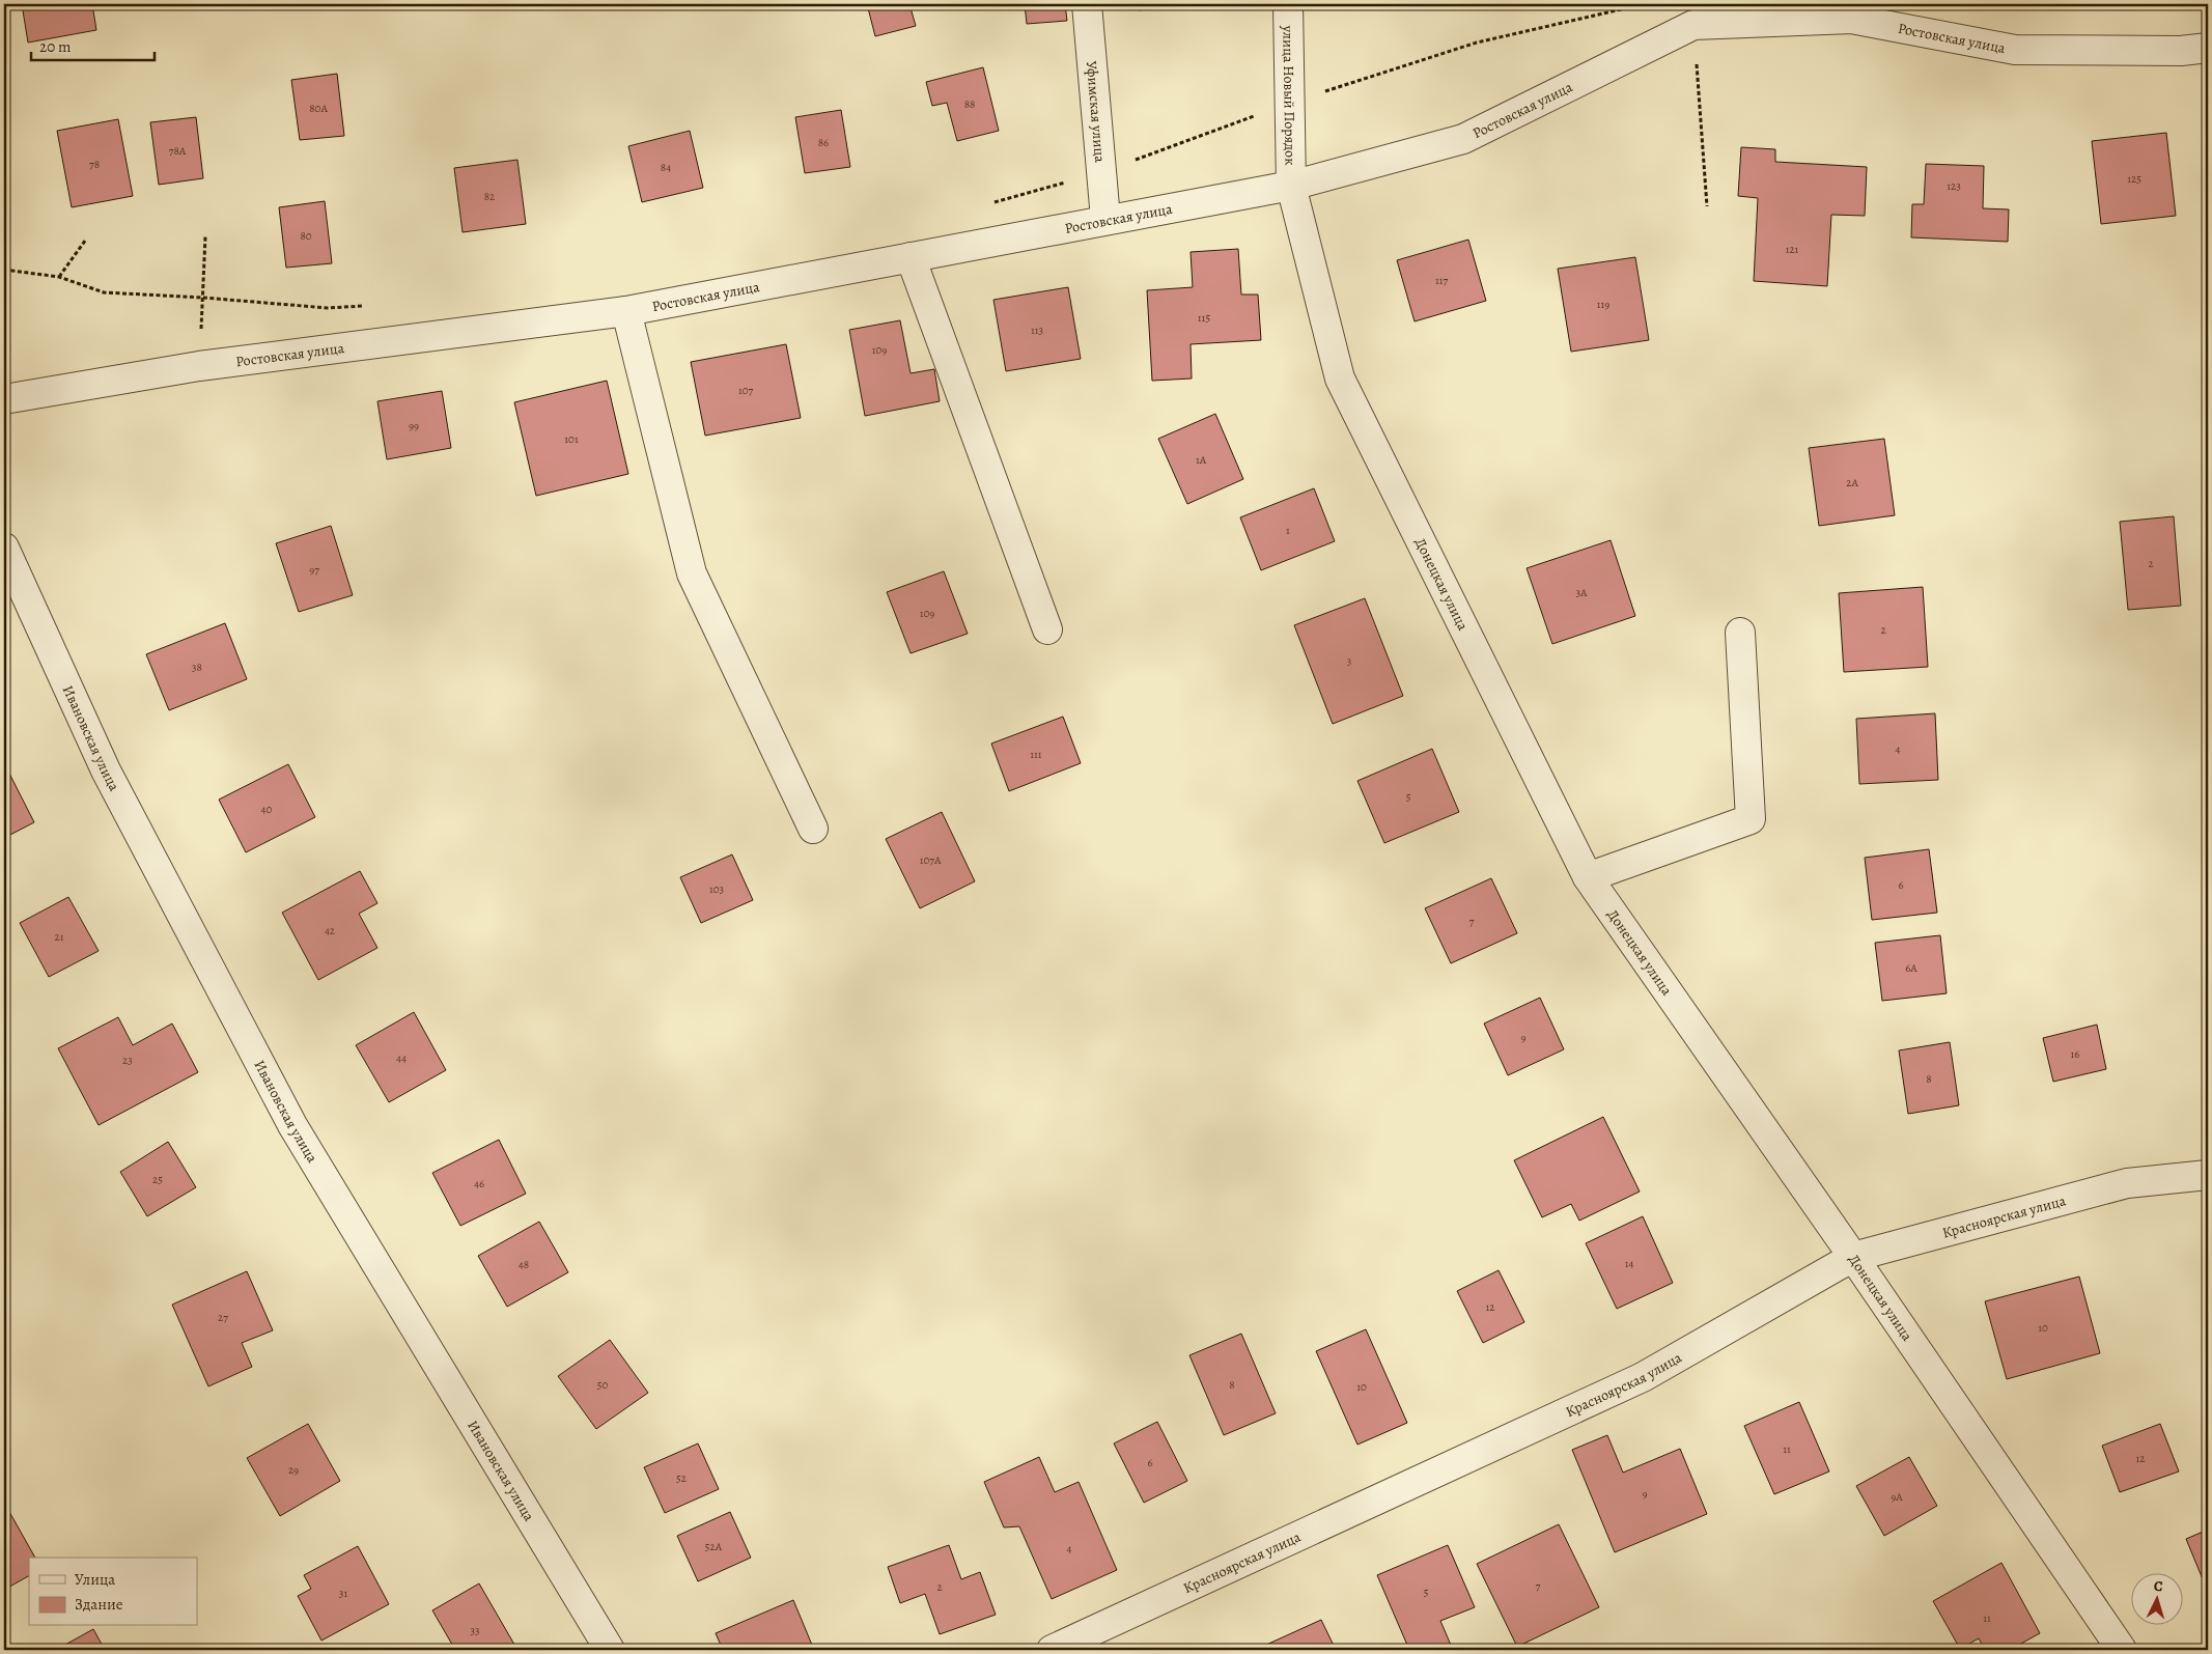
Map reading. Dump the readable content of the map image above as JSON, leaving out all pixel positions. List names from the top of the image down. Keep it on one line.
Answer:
{"streets":{"street":["Ростовская улица","улица Новый Порядок","Уфимская улица","Донецкая улица","Ивановская улица","Красноярская улица"]},"crossings":[["Ростовская улица","улица Новый Порядок"],["Ростовская улица","Уфимская улица"],["Ростовская улица","Донецкая улица"],["улица Новый Порядок","Донецкая улица"],["Донецкая улица","Красноярская улица"]],"house_numbers":["88","80А","86","78А","78","84","125","123","82","80","121","117","119","115","113","109","107","99","101","1А","2А","1","2","97","3А","109","2","3","38","4","111","5","40","107А","6","103","7","42","21","6А","9","16","44","23","8","25","46","14","48","12","27","10","50","8","10","11","12","6","29","52","9","9А","52А","4","7","2","5","31","11","33"],"legend":["Улица","Здание"],"scale_bar":"20 m","north":"top"}
